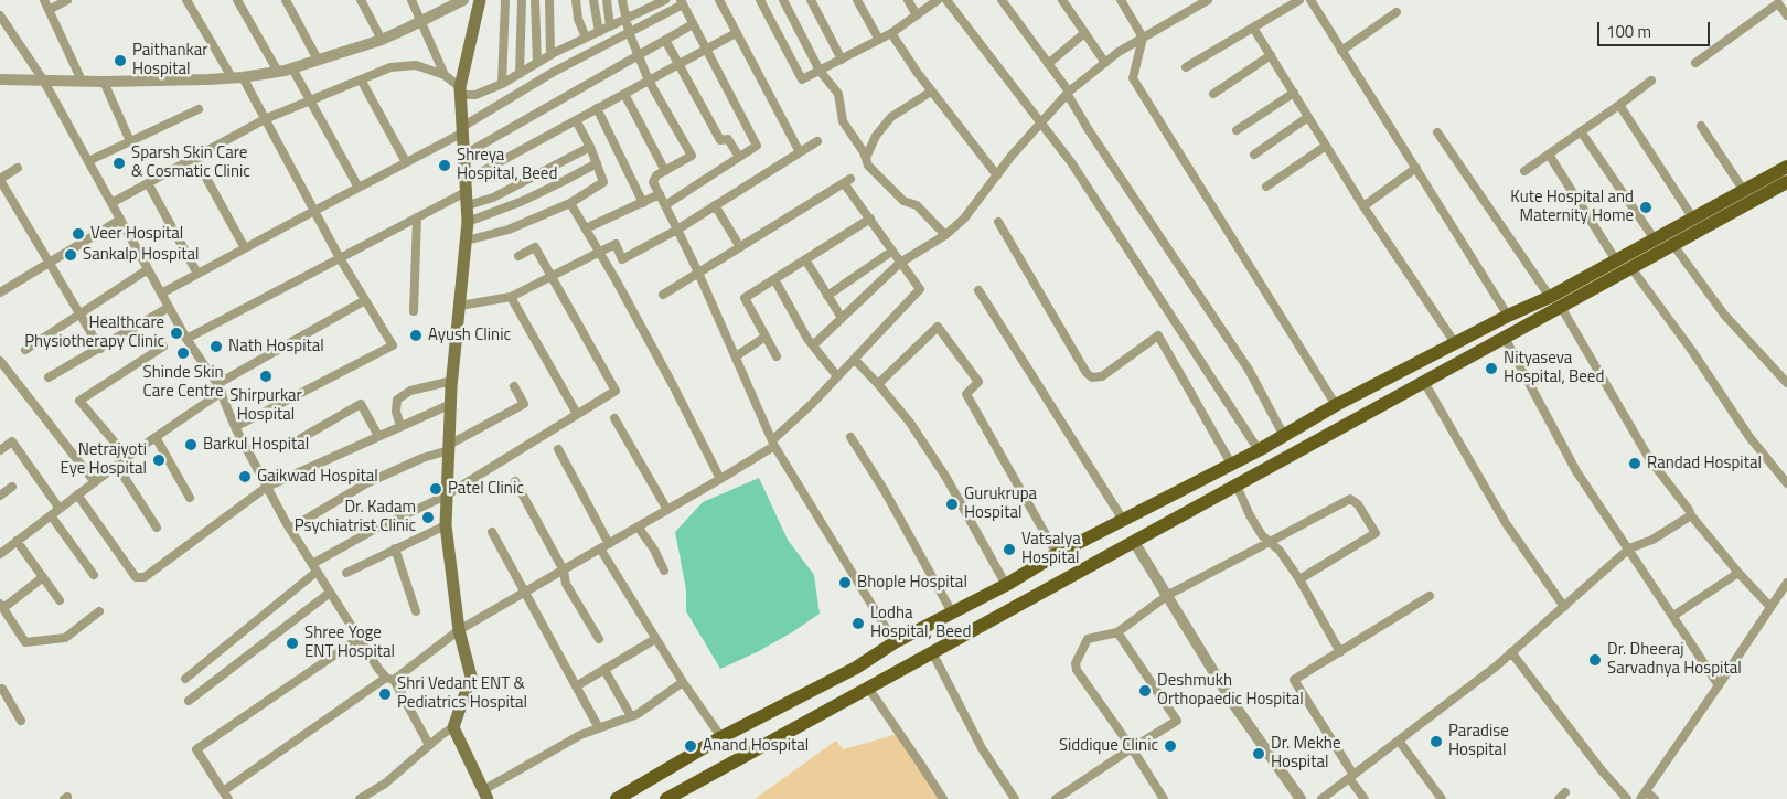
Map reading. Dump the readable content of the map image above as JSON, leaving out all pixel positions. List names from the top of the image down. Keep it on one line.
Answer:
{"places":["Paithankar Hospital","Sparsh Skin Care & Cosmatic Clinic","Shreya Hospital, Beed","Kute Hospital and Maternity Home","Veer Hospital","Sankalp Hospital","Healthcare Physiotherapy Clinic","Ayush Clinic","Nath Hospital","Shinde Skin Care Centre","Nityaseva Hospital, Beed","Shirpurkar Hospital","Barkul Hospital","Netrajyoti Eye Hospital","Randad Hospital","Gaikwad Hospital","Patel Clinic","Gurukrupa Hospital","Dr. Kadam Psychiatrist Clinic","Vatsalya Hospital","Bhople Hospital","Lodha Hospital, Beed","Shree Yoge ENT Hospital","Dr. Dheeraj Sarvadnya Hospital","Deshmukh Orthopaedic Hospital","Shri Vedant ENT & Pediatrics Hospital","Paradise Hospital","Anand Hospital","Siddique Clinic","Dr. Mekhe Hospital"],"scale_bar":"100 m"}
